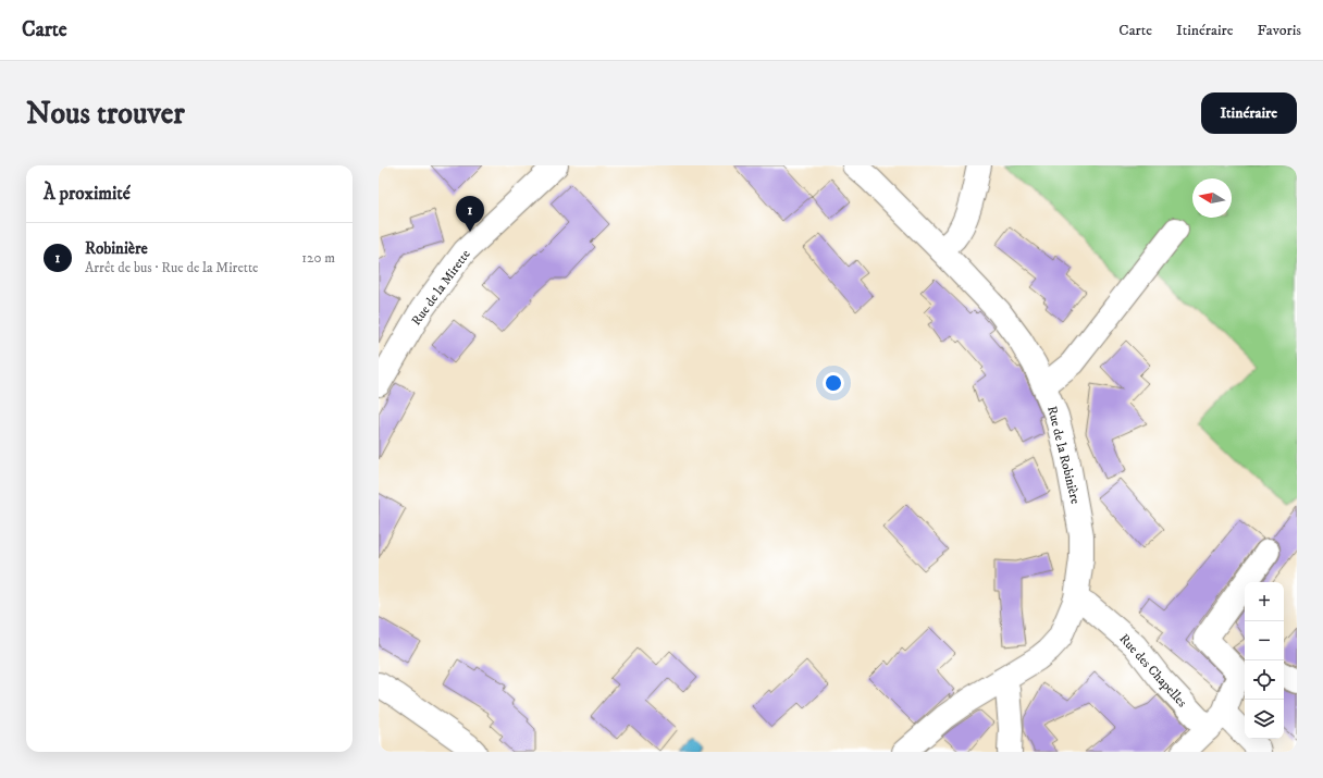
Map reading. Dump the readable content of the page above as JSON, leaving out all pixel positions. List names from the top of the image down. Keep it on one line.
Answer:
{"streets":{"street":["Rue de la Mirette","Rue de la Robinière","Rue des Chapelles"]},"crossings":[["Rue de la Robinière","Rue des Chapelles"]],"north":"left","page":{"header":"Carte","nav":["Carte","Itinéraire","Favoris"],"buttons":"Itinéraire","title":"Nous trouver","heading":"À proximité","pins":"1","list":[{"mark":"1","name":"Robinière","note":"Arrêt de bus · Rue de la Mirette","value":"120 m"}],"map_buttons":["+","−"]}}
